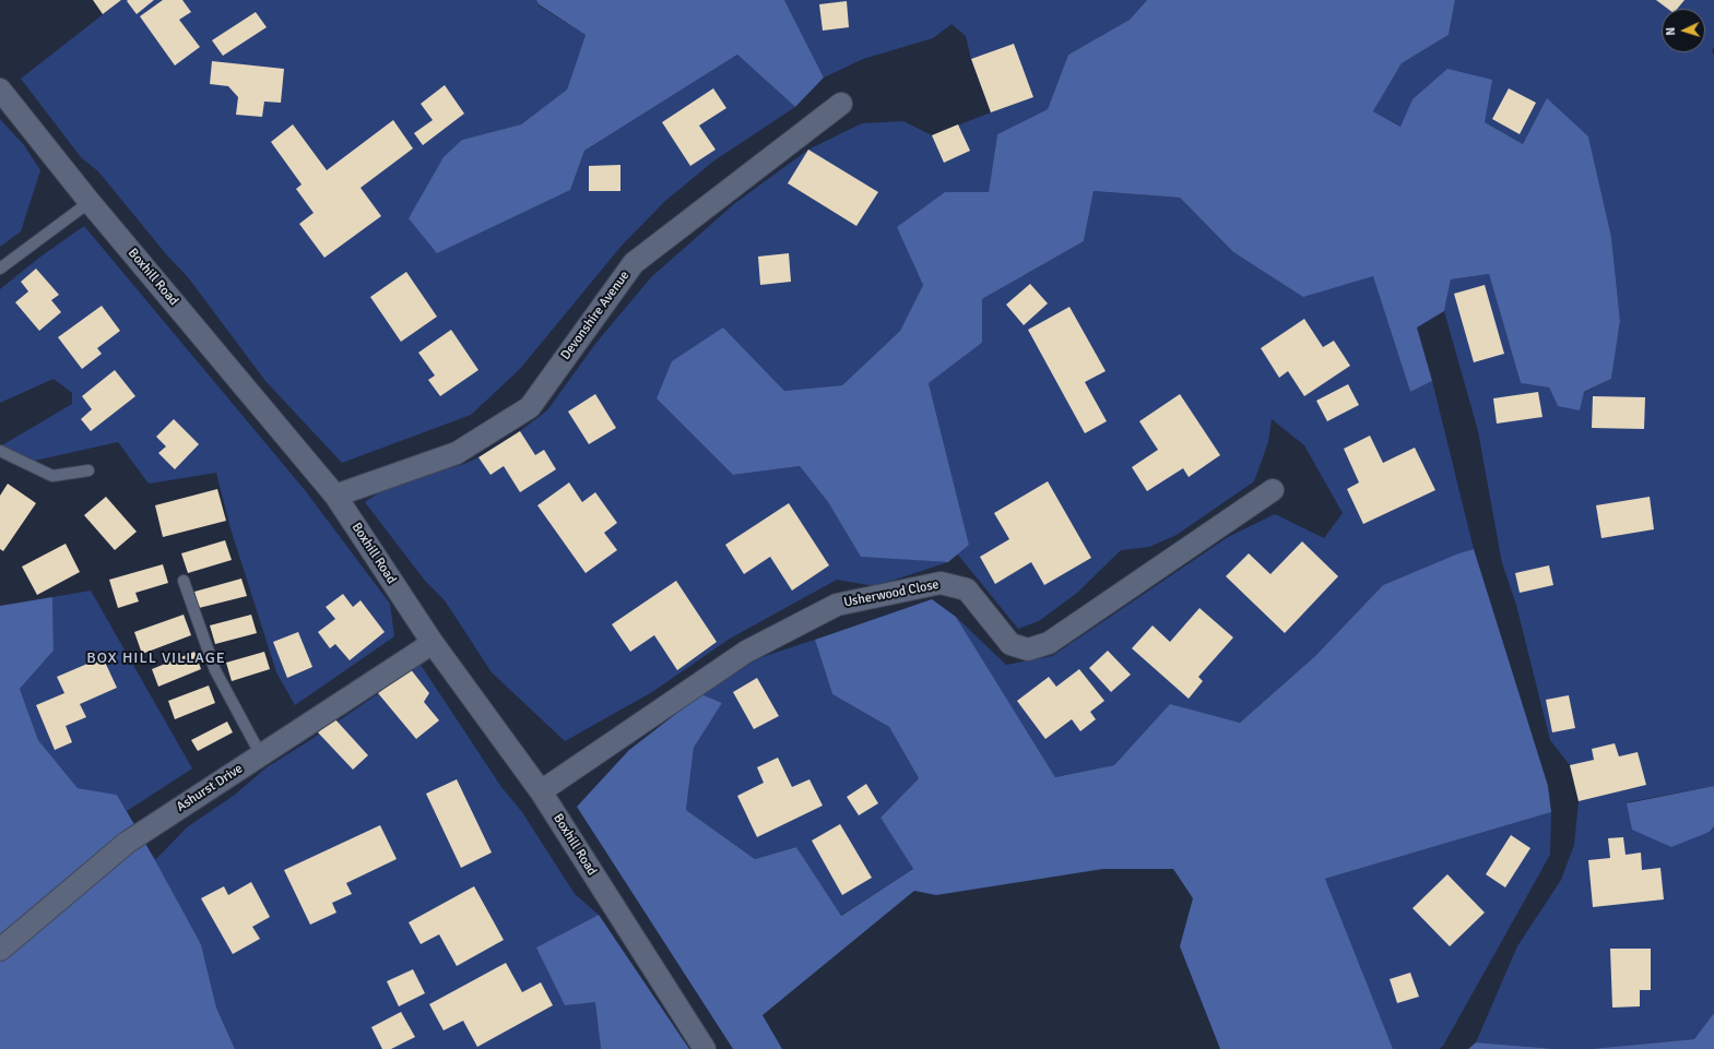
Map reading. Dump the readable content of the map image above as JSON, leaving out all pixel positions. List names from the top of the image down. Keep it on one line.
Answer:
{"streets":{"street":["Boxhill Road","Devonshire Avenue","Usherwood Close","Ashurst Drive"]},"crossings":[["Boxhill Road","Devonshire Avenue"],["Boxhill Road","Usherwood Close"],["Boxhill Road","Ashurst Drive"]],"districts":["BOX HILL VILLAGE"],"north":"left"}
